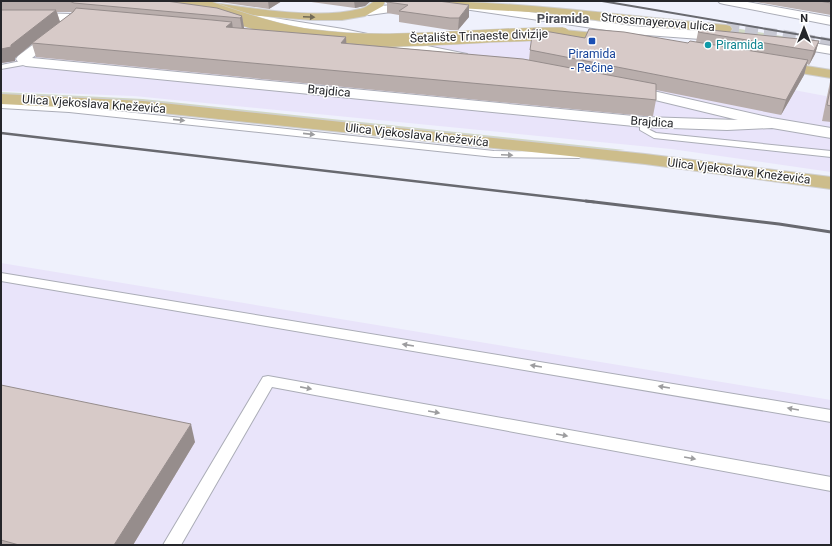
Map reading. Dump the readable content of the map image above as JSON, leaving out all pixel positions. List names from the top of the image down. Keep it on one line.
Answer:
{"streets":{"main road":["Strossmayerova ulica","Šetalište Trinaeste divizije","Ulica Vjekoslava Kneževića"],"street":["Brajdica"]},"districts":["Piramida"],"places":{"transit":["Piramida - Pećine"],"other":["Piramida"]},"north":"top"}
